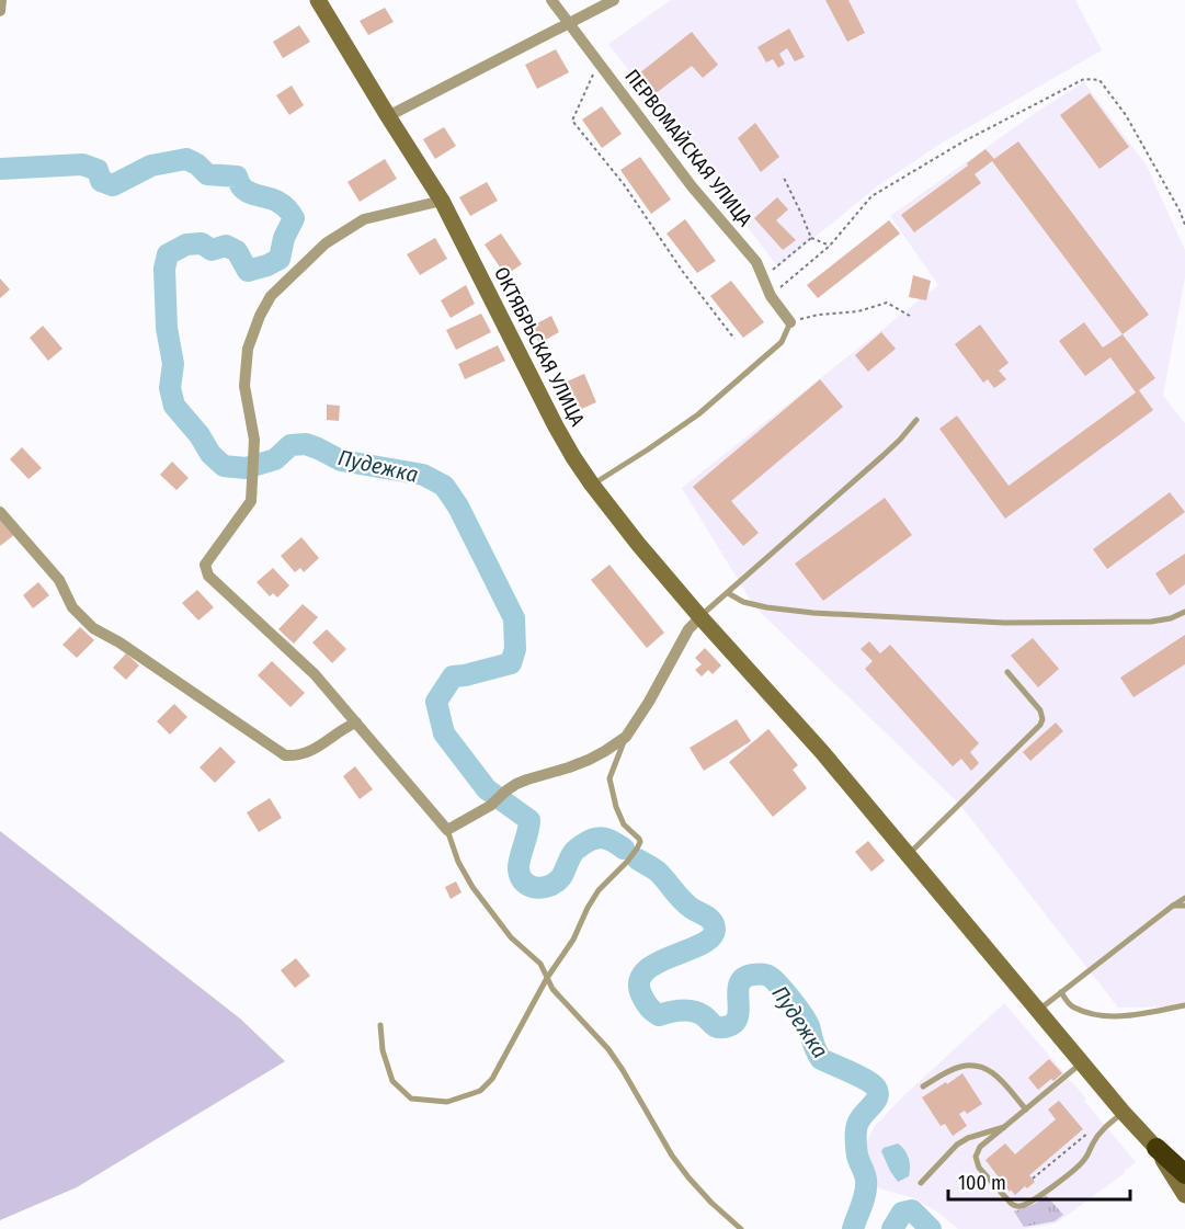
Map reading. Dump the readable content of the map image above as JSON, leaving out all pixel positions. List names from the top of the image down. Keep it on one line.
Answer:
{"streets":{"street":["ПЕРВОМАЙСКАЯ УЛИЦА","ОКТЯБРЬСКАЯ УЛИЦА"]},"water":["Пудежка"],"scale_bar":"100 m"}
